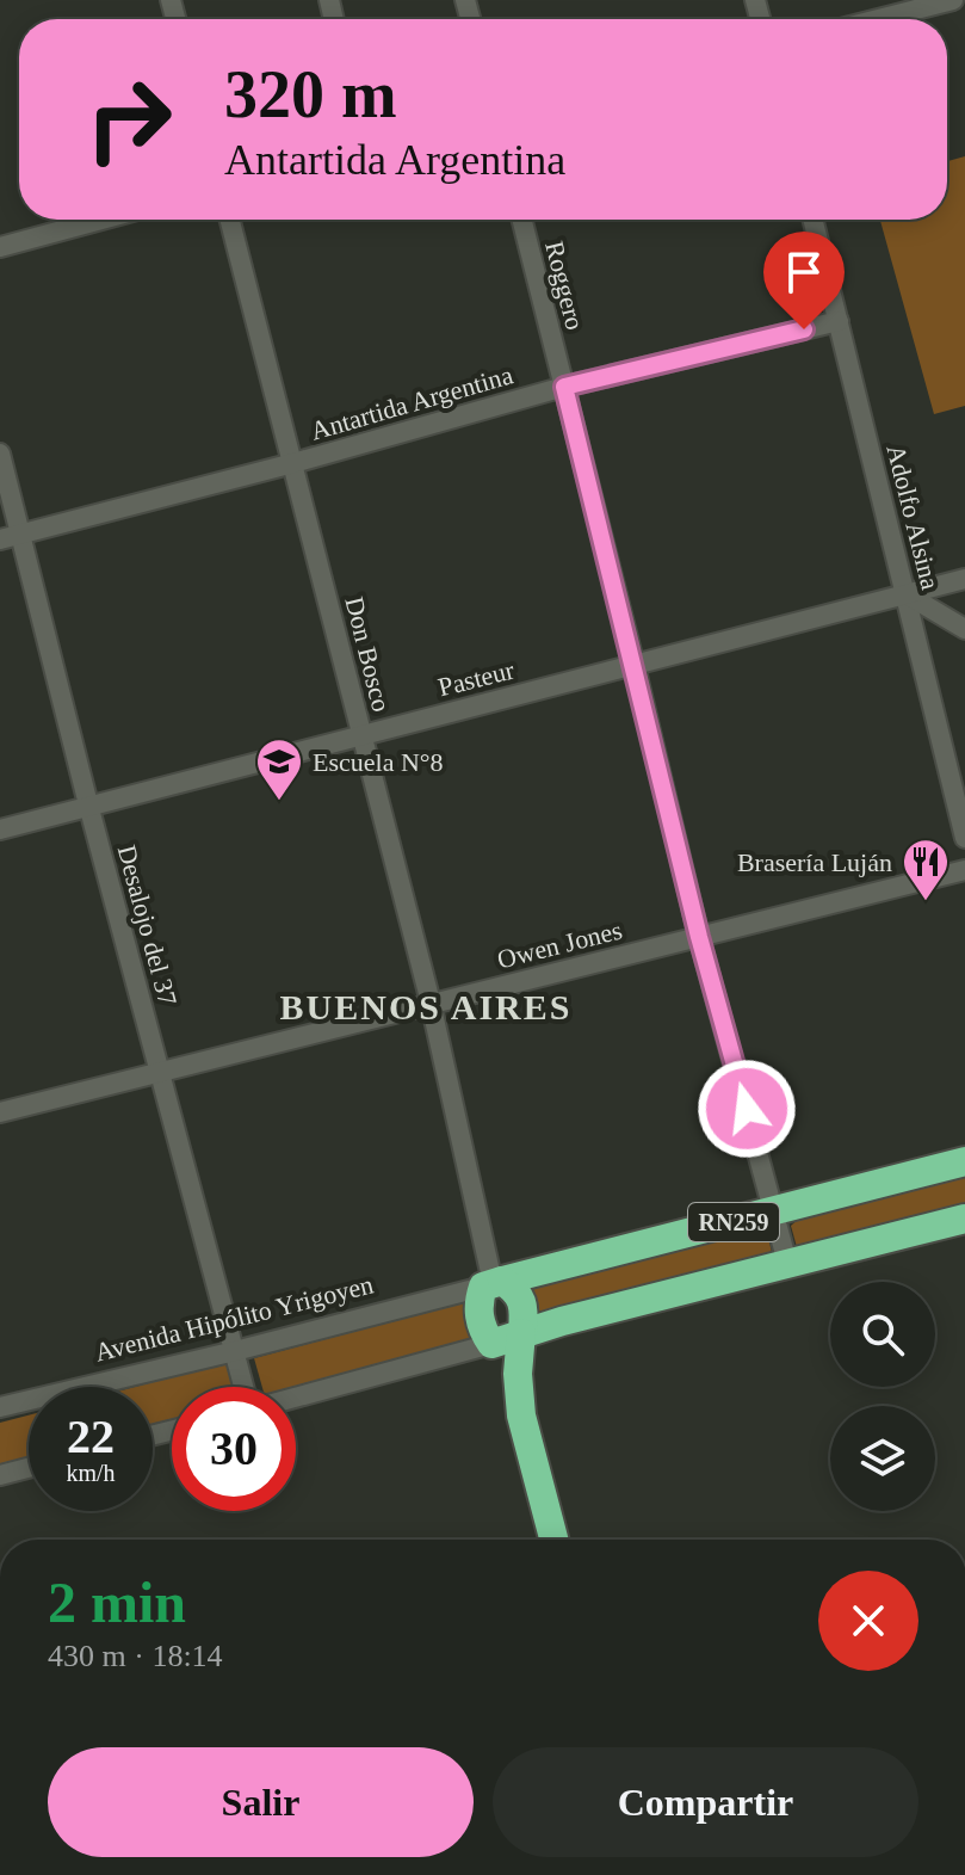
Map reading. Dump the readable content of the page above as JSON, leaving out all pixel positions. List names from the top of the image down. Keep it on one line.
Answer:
{"streets":{"highway":["RN259","Avenida Hipólito Yrigoyen"],"street":["Roggero","Antartida Argentina","Adolfo Alsina","Don Bosco","Pasteur","Desalojo del 37","Owen Jones"]},"crossings":[["Roggero","Antartida Argentina"],["Roggero","Pasteur"],["Roggero","Owen Jones"],["Roggero","RN259"],["Roggero","Avenida Hipólito Yrigoyen"],["Antartida Argentina","Adolfo Alsina"],["Antartida Argentina","Don Bosco"],["Antartida Argentina","Desalojo del 37"],["Adolfo Alsina","Pasteur"],["Don Bosco","Pasteur"],["Don Bosco","Owen Jones"],["Don Bosco","RN259"],["Don Bosco","Avenida Hipólito Yrigoyen"],["Pasteur","Desalojo del 37"],["Desalojo del 37","Owen Jones"],["Desalojo del 37","Avenida Hipólito Yrigoyen"],["RN259","Avenida Hipólito Yrigoyen"]],"districts":["BUENOS AIRES"],"places":{"school or university":["Escuela N°8"],"restaurant":["Brasería Luján"]},"page":{"turn":["320 m","Antartida Argentina"],"speed":"22 km/h","limit":"30","heading":["2 min","430 m · 18:14"],"buttons":["Salir","Compartir"]}}
